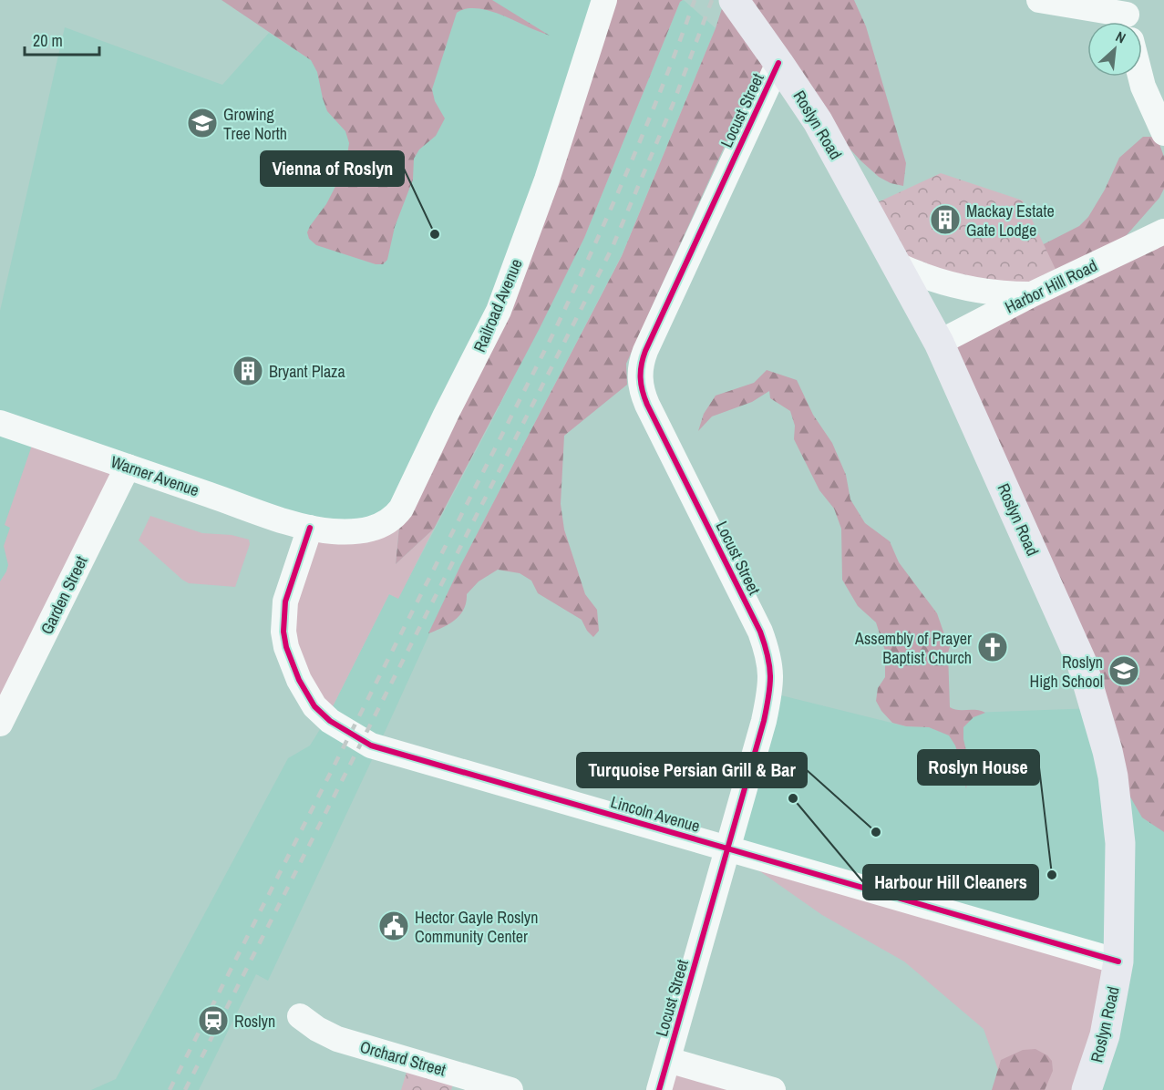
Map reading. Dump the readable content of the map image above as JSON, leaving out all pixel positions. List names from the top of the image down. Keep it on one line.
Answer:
{"streets":{"main road":["Roslyn Road"],"street":["Locust Street","Harbor Hill Road","Railroad Avenue","Warner Avenue","Garden Street","Lincoln Avenue","Orchard Street"]},"crossings":[["Locust Street","Roslyn Road"],["Locust Street","Lincoln Avenue"],["Roslyn Road","Harbor Hill Road"],["Roslyn Road","Lincoln Avenue"],["Railroad Avenue","Warner Avenue"],["Railroad Avenue","Lincoln Avenue"],["Warner Avenue","Garden Street"],["Warner Avenue","Lincoln Avenue"]],"places":{"school or university":["Growing Tree North","Roslyn High School"],"building":["Mackay Estate Gate Lodge","Bryant Plaza"],"other":["Vienna of Roslyn","Harbour Hill Cleaners","Turquoise Persian Grill & Bar","Roslyn House"],"church":["Assembly of Prayer Baptist Church"],"public building":["Hector Gayle Roslyn Community Center"],"station":["Roslyn"]},"scale_bar":"20 m","north":"top right"}
